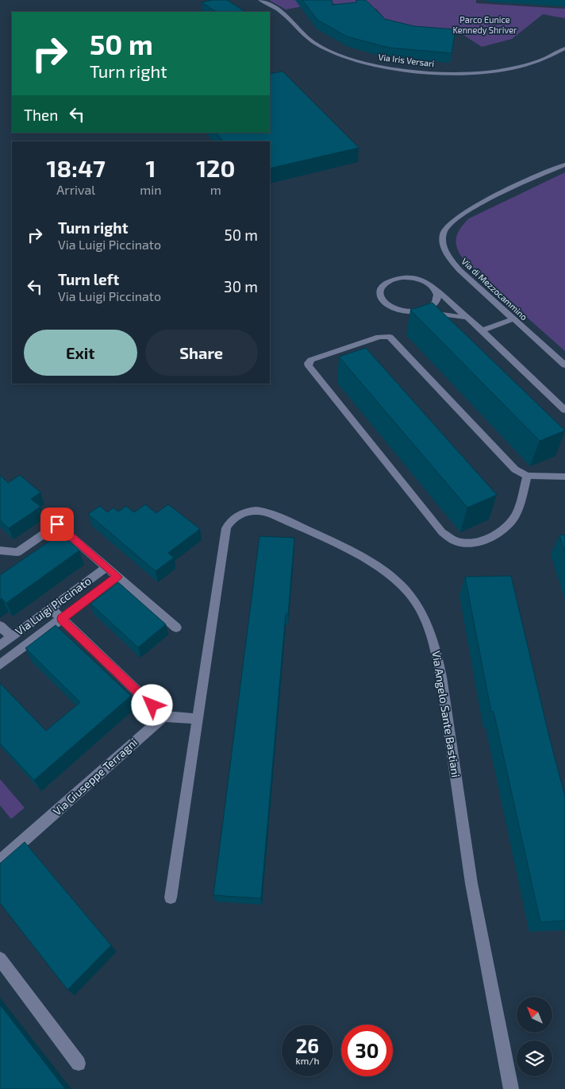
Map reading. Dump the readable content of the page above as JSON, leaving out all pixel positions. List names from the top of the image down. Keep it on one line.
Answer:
{"streets":{"street":["Via Iris Versari","Via di Mezzocammino","Via Luigi Piccinato","Via Angelo Sante Bastiani","Via Giuseppe Terragni"]},"parks":["Parco Eunice Kennedy Shriver"],"north":"top left","page":{"turn":["50 m","Turn right"],"then":"Then","eta":["18:47","Arrival","1","min","120","m"],"list":[{"name":"Turn right","note":"Via Luigi Piccinato","value":"50 m"},{"name":"Turn left","note":"Via Luigi Piccinato","value":"30 m"}],"buttons":["Exit","Share"],"speed":"26 km/h","limit":"30"}}
